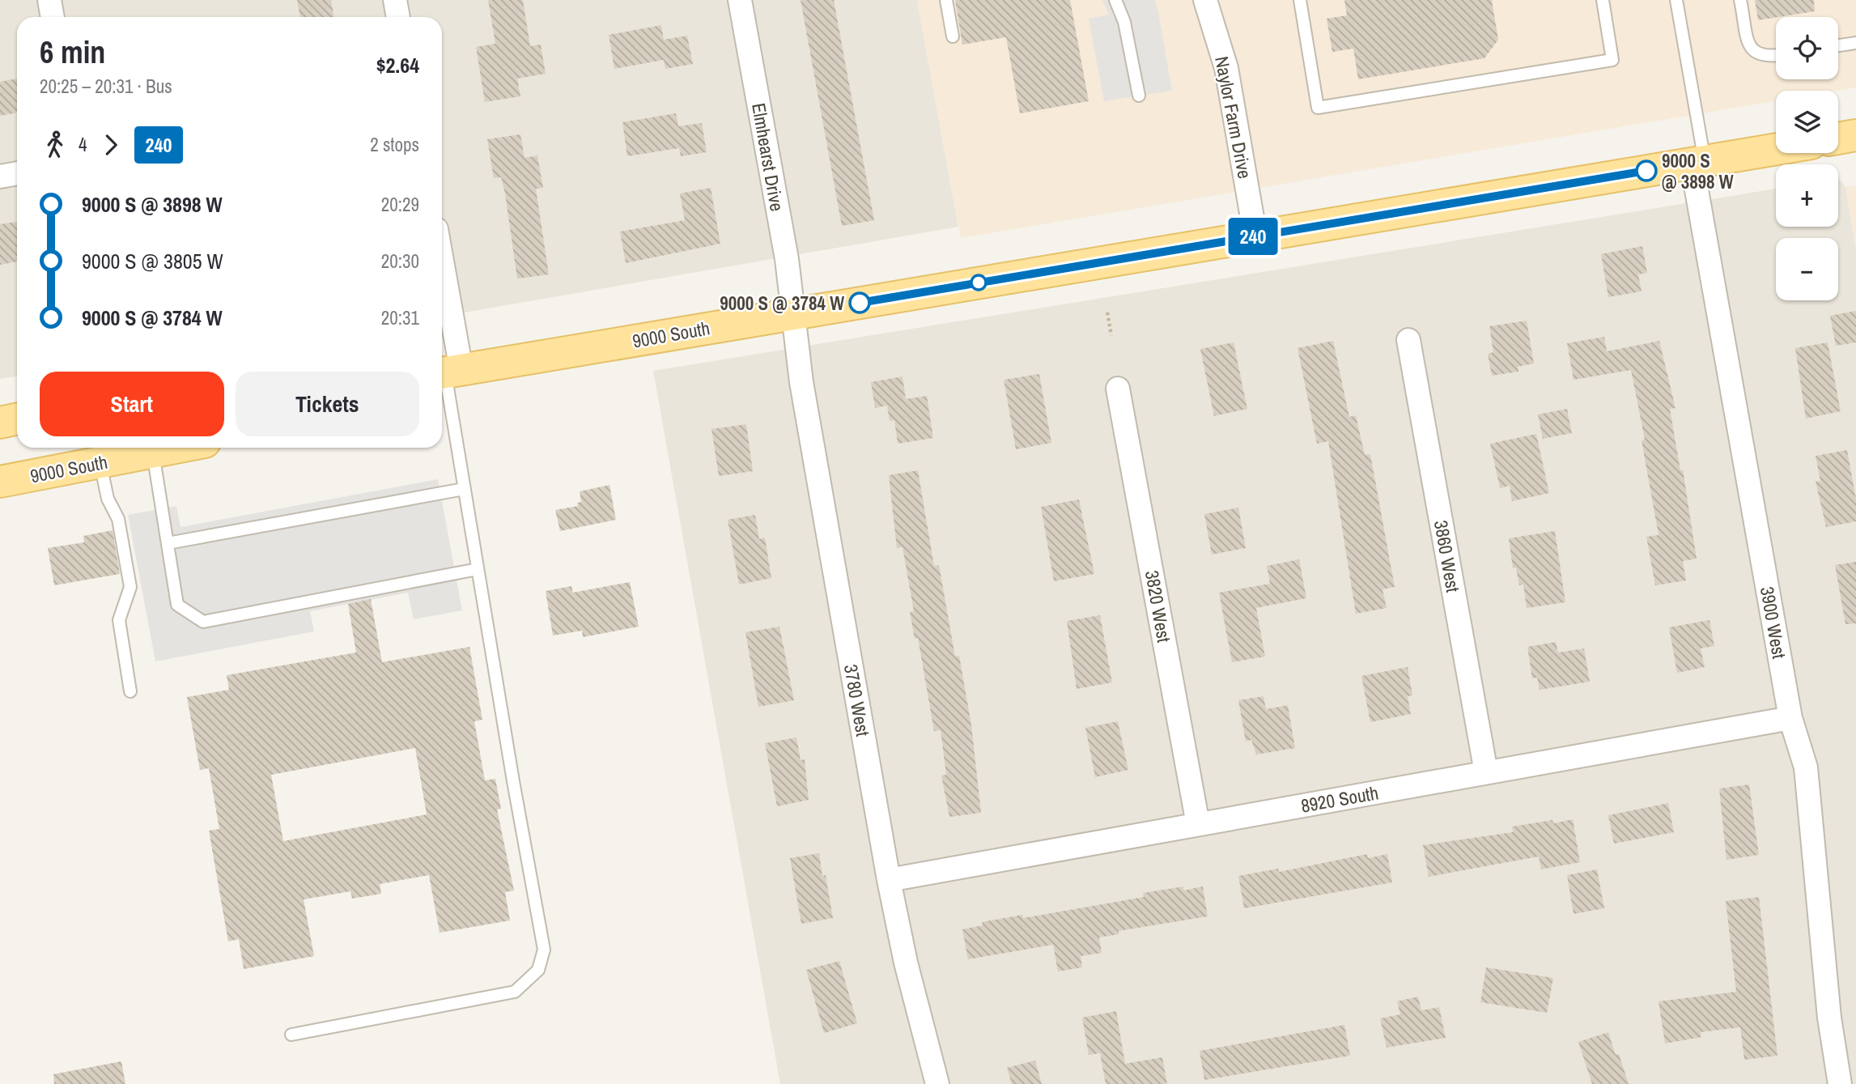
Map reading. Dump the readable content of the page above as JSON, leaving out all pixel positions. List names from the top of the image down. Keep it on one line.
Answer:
{"streets":{"main road":["9000 South"],"street":["Naylor Farm Drive","Elmhearst Drive","3860 West","3820 West","3900 West","3780 West","8920 South"]},"crossings":[["Naylor Farm Drive","9000 South"],["Elmhearst Drive","9000 South"],["Elmhearst Drive","3780 West"],["9000 South","3900 West"],["9000 South","3780 West"],["3860 West","8920 South"],["3820 West","8920 South"],["3900 West","8920 South"],["3780 West","8920 South"]],"places":["9000 S @ 3898 W","9000 S @ 3784 W"],"lines":["bus line 240"],"page":{"on_map":"240","map_buttons":["+","−"],"heading":["6 min","20:25 – 20:31 · Bus","$2.64"],"legs":["4","240","2 stops"],"list":[{"name":"9000 S @ 3898 W","value":"20:29"},{"name":"9000 S @ 3805 W","value":"20:30"},{"name":"9000 S @ 3784 W","value":"20:31"}],"buttons":["Start","Tickets"]}}
